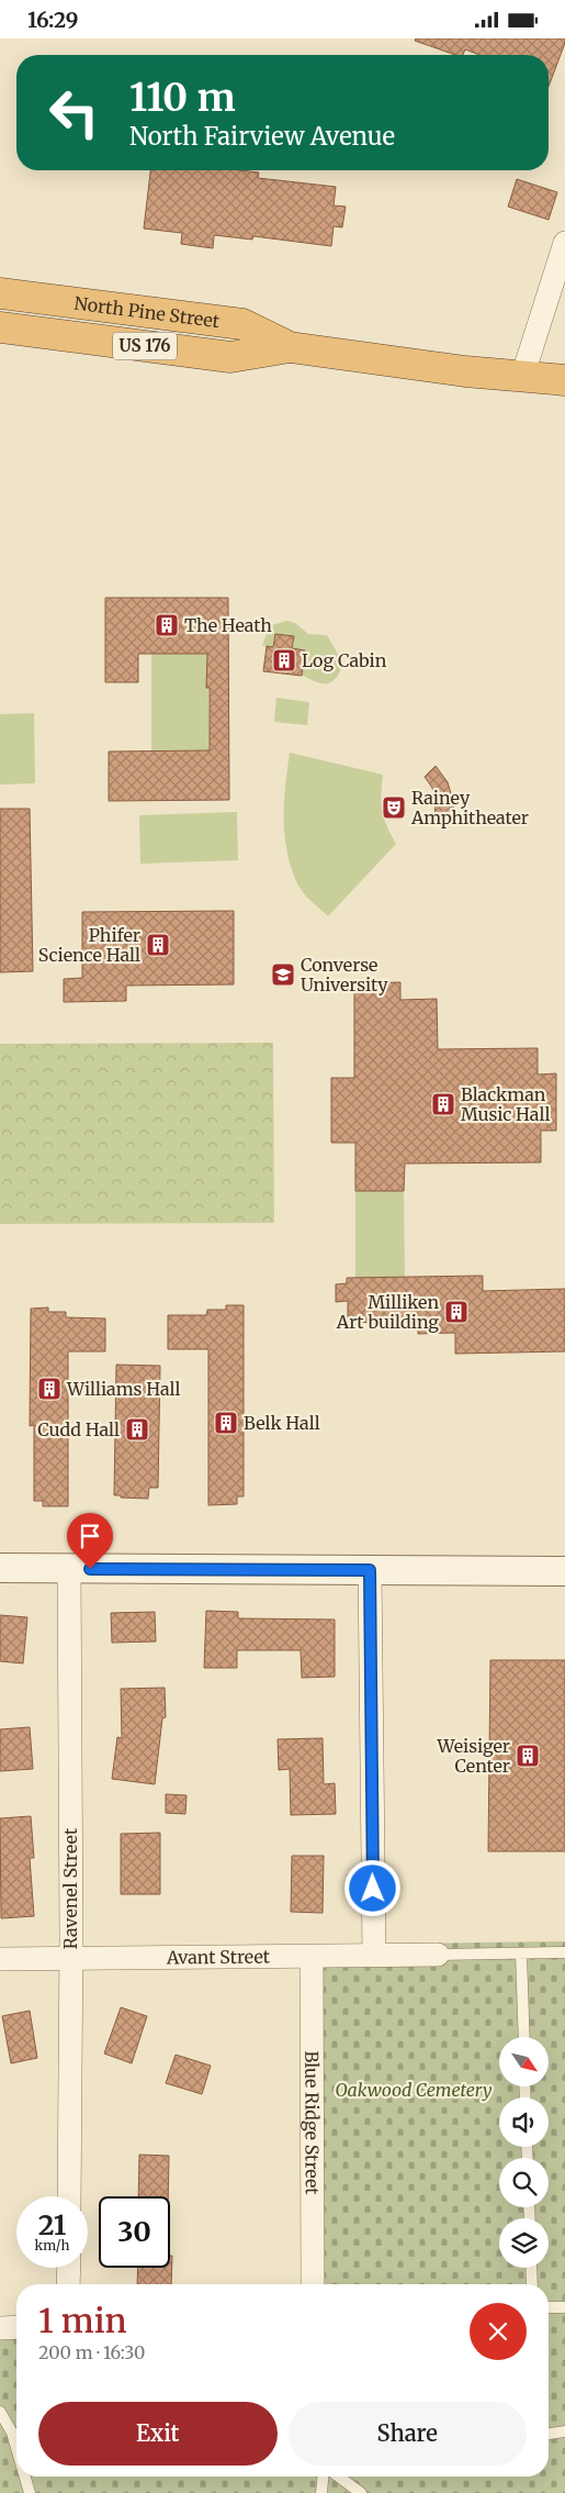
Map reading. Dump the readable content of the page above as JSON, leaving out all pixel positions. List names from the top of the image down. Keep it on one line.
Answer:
{"streets":{"highway":["North Pine Street","US 176"],"street":["Ravenel Street","Avant Street","Blue Ridge Street"]},"crossings":[["Ravenel Street","Avant Street"],["Avant Street","Blue Ridge Street"]],"parks":["Oakwood Cemetery"],"places":{"building":["The Heath","Log Cabin","Phifer Science Hall","Blackman Music Hall","Milliken Art building","Williams Hall","Belk Hall","Cudd Hall","Weisiger Center"],"theatre":["Rainey Amphitheater"],"school or university":["Converse University"]},"north":"bottom right","page":{"status":"16:29","turn":["110 m","North Fairview Avenue"],"speed":"21 km/h","limit":"30","heading":["1 min","200 m · 16:30"],"buttons":["Exit","Share"]}}
